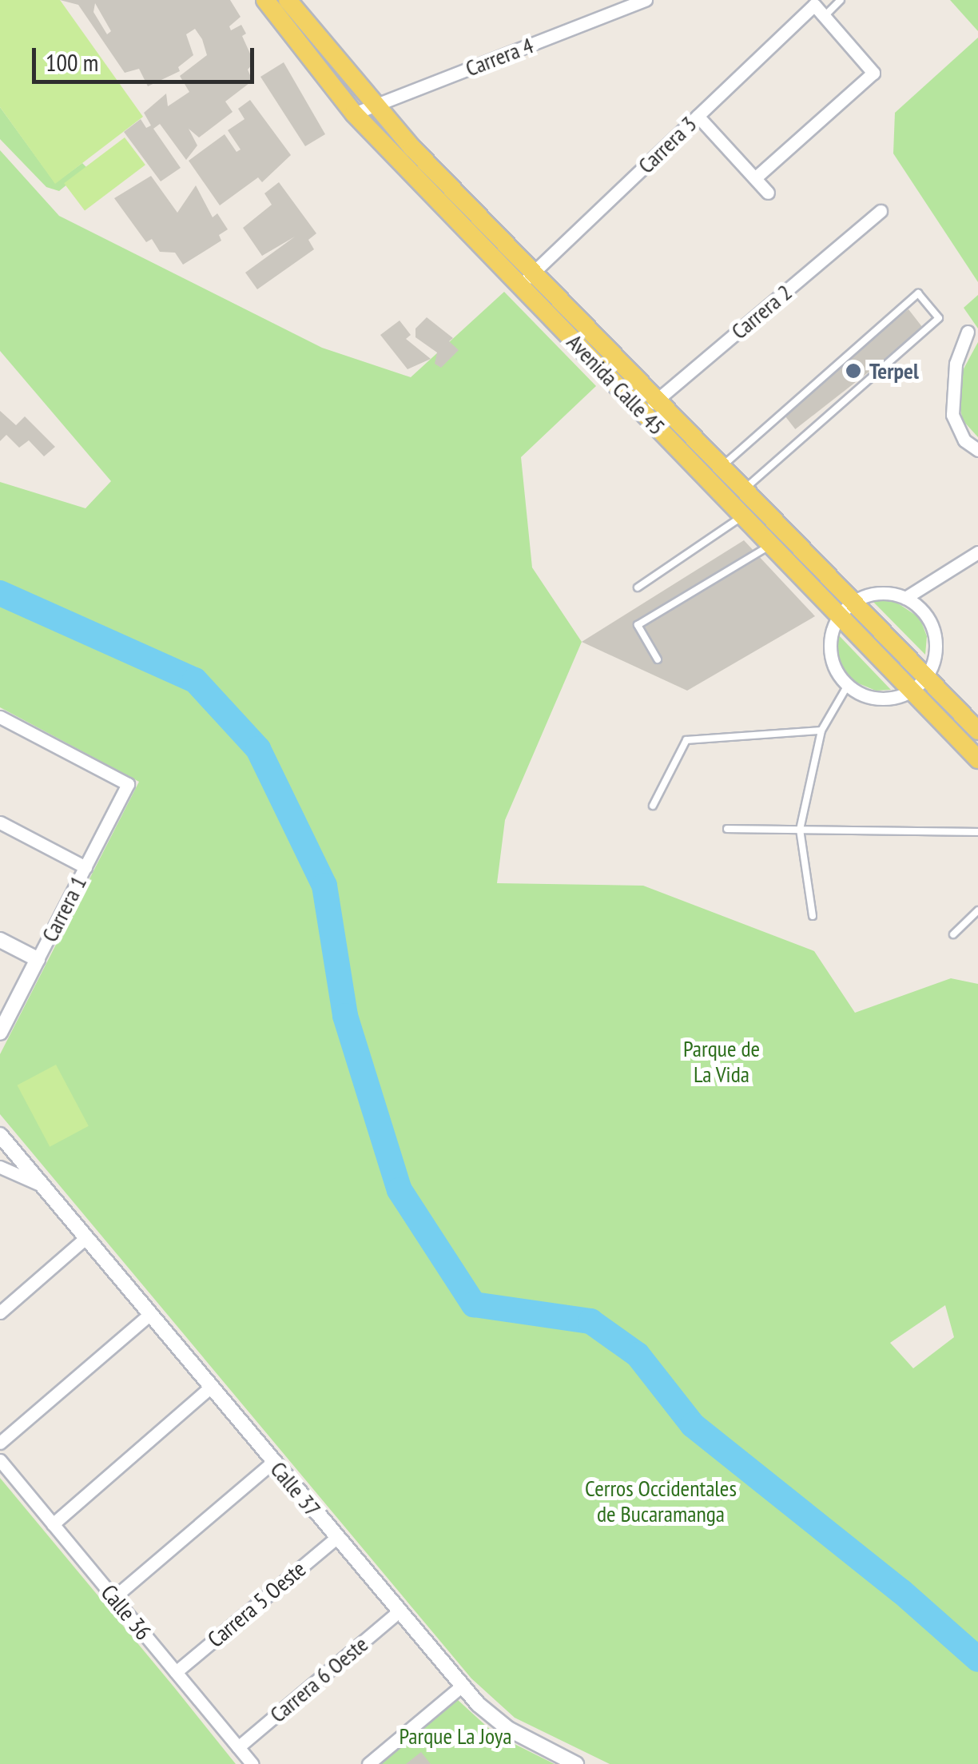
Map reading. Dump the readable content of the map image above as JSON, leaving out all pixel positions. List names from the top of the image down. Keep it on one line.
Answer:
{"streets":{"main road":["Avenida Calle 45"],"street":["Carrera 4","Carrera 3","Carrera 2","Carrera 1","Calle 37","Carrera 5 Oeste","Calle 36","Carrera 6 Oeste"]},"crossings":[["Carrera 4","Avenida Calle 45"],["Carrera 3","Avenida Calle 45"],["Carrera 2","Avenida Calle 45"],["Calle 37","Carrera 5 Oeste"],["Calle 37","Carrera 6 Oeste"],["Carrera 5 Oeste","Calle 36"],["Calle 36","Carrera 6 Oeste"]],"parks":["Parque de La Vida","Cerros Occidentales de Bucaramanga","Parque La Joya"],"places":["Terpel"],"scale_bar":"100 m"}
